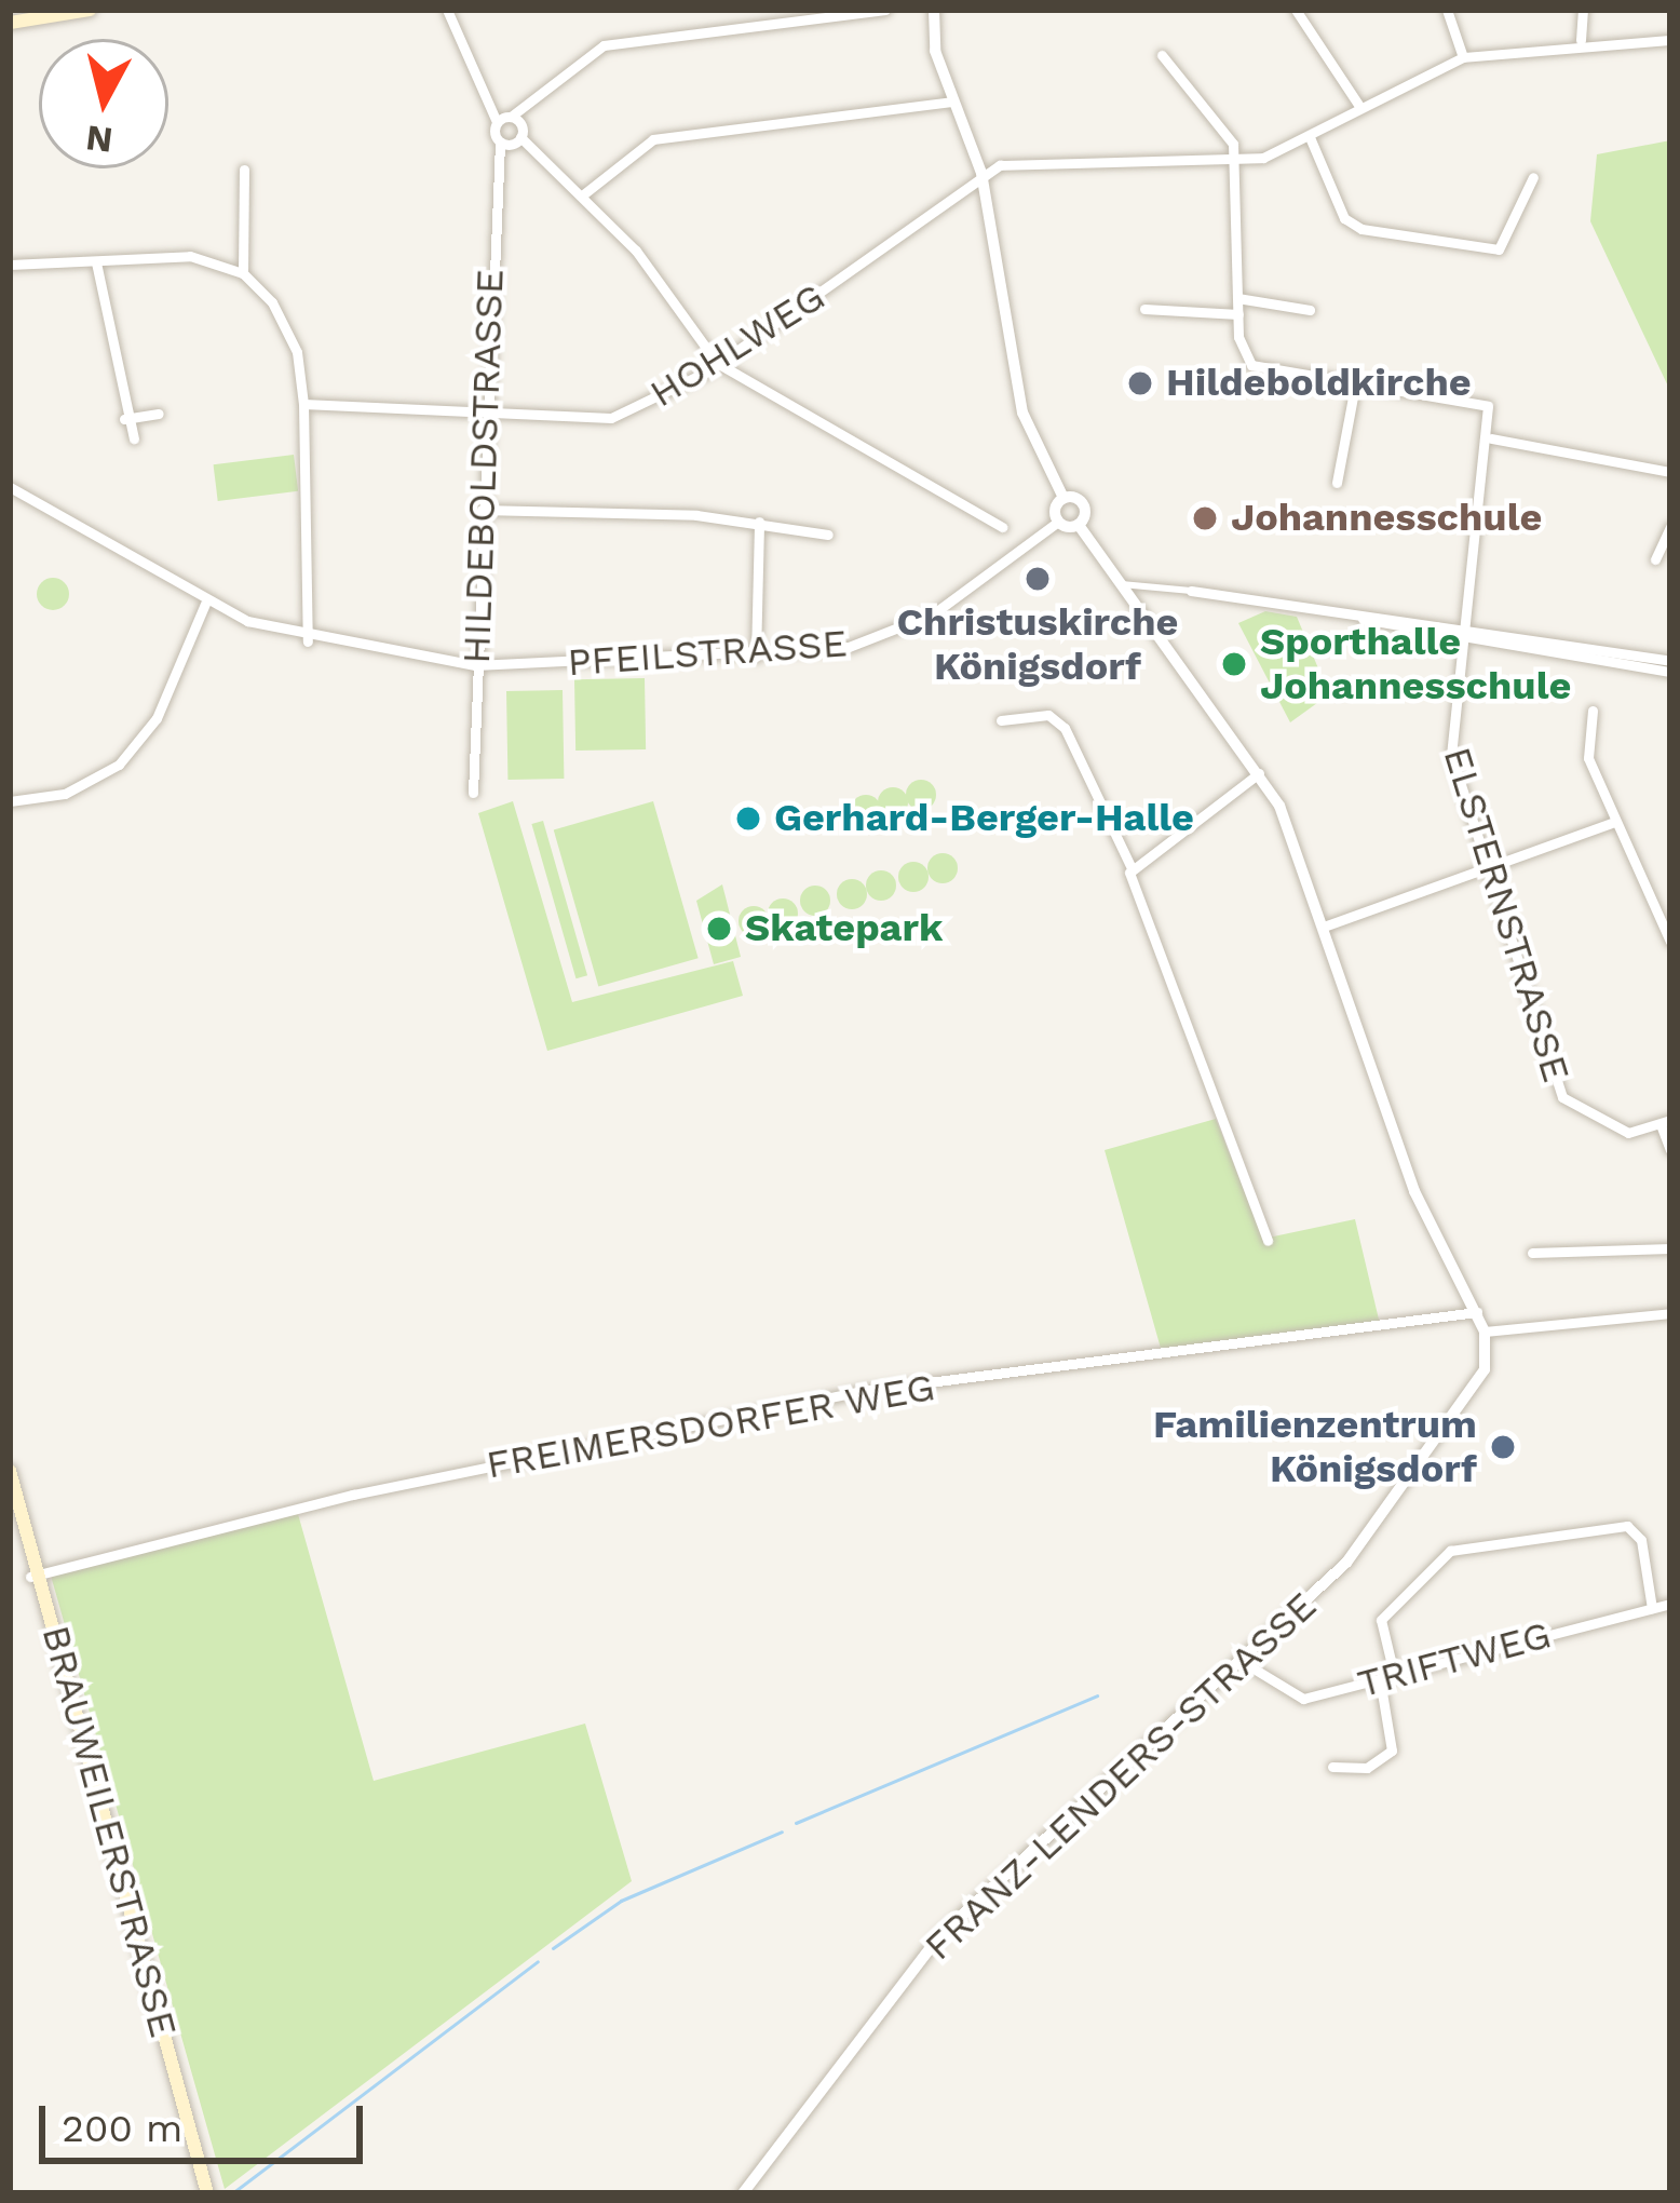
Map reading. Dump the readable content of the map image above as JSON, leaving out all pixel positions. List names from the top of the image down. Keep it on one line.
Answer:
{"streets":{"main road":["BRAUWEILERSTRASSE"],"street":["HOHLWEG","HILDEBOLDSTRASSE","PFEILSTRASSE","ELSTERNSTRASSE","FREIMERSDORFER WEG","TRIFTWEG","FRANZ-LENDERS-STRASSE"]},"crossings":[["HOHLWEG","HILDEBOLDSTRASSE"],["HILDEBOLDSTRASSE","PFEILSTRASSE"],["FREIMERSDORFER WEG","BRAUWEILERSTRASSE"],["TRIFTWEG","FRANZ-LENDERS-STRASSE"]],"places":["Hildeboldkirche","Johannesschule","Christuskirche Königsdorf","Sporthalle Johannesschule","Gerhard-Berger-Halle","Skatepark","Familienzentrum Königsdorf"],"scale_bar":"200 m","north":"bottom"}
